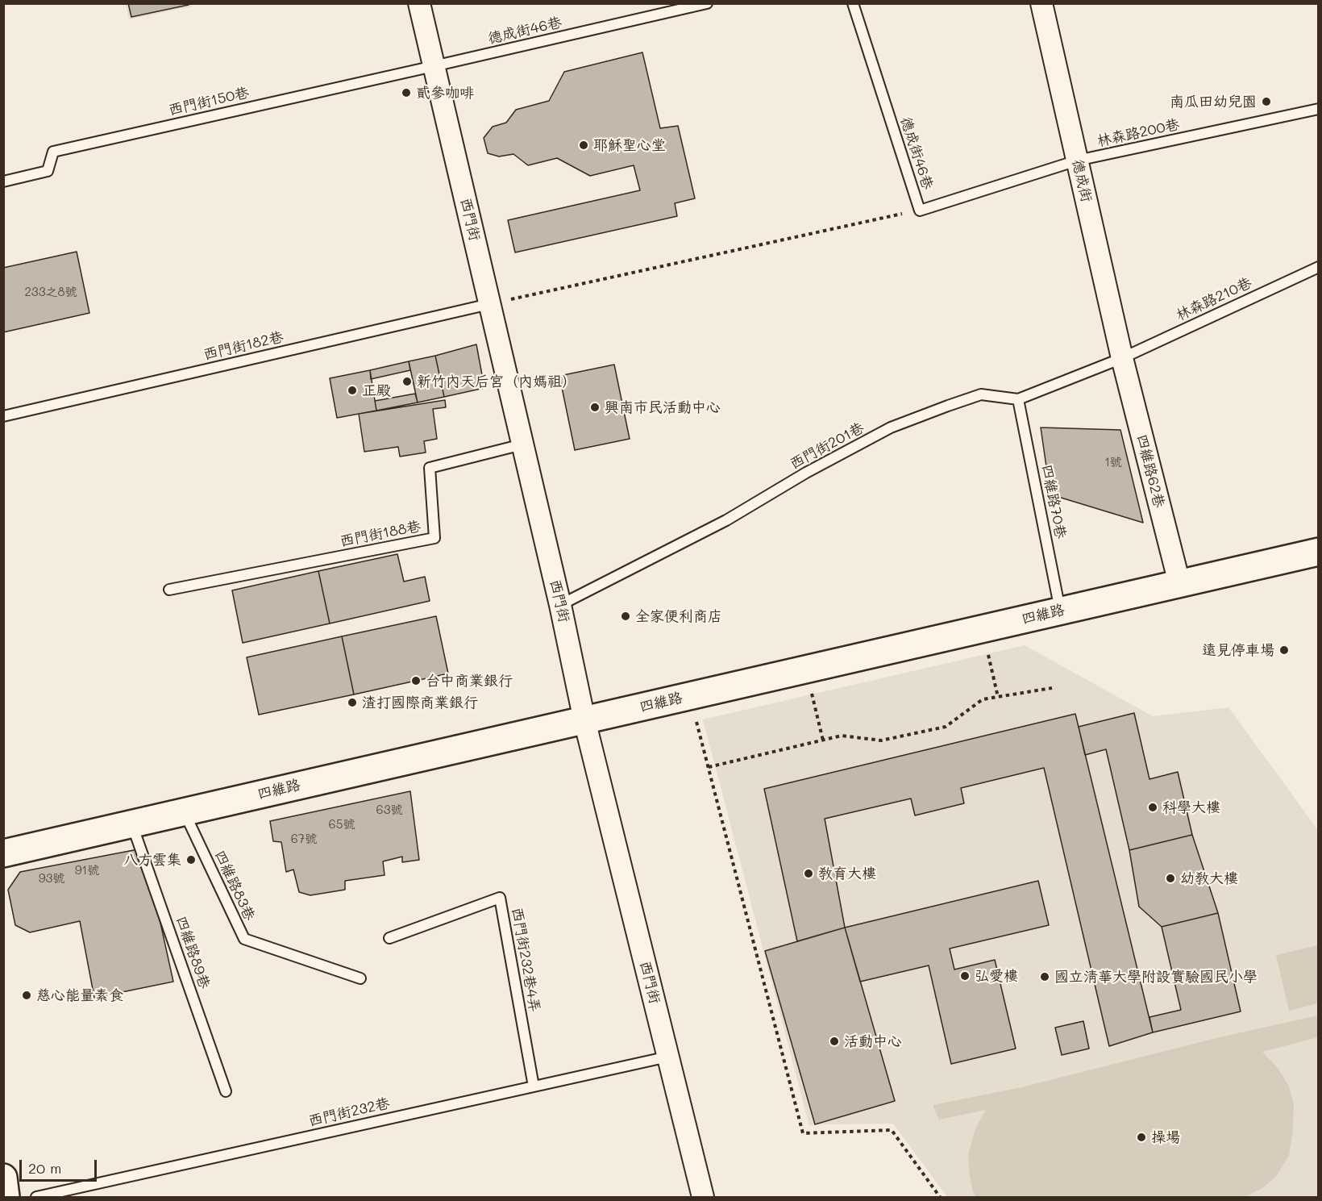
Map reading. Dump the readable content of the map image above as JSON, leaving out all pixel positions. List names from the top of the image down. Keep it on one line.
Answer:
{"streets":{"street":["德成街","西門街","四維路62巷","四維路"],"lane":["德成街46巷","西門街150巷","林森路200巷","林森路210巷","西門街182巷","西門街201巷","四維路70巷","西門街188巷","四維路83巷","四維路89巷","西門街232巷4弄","西門街232巷"]},"crossings":[["德成街46巷","西門街150巷"],["德成街46巷","林森路200巷"],["德成街46巷","德成街"],["德成街46巷","西門街"],["西門街150巷","西門街"],["林森路200巷","德成街"],["德成街","林森路210巷"],["德成街","西門街201巷"],["德成街","四維路62巷"],["西門街","西門街182巷"],["西門街","西門街201巷"],["西門街","西門街188巷"],["西門街","四維路"],["西門街","西門街232巷"],["林森路210巷","西門街201巷"],["林森路210巷","四維路62巷"],["西門街201巷","四維路62巷"],["西門街201巷","四維路70巷"],["四維路62巷","四維路"],["四維路70巷","四維路"],["四維路","四維路83巷"],["四維路","四維路89巷"],["西門街232巷4弄","西門街232巷"]],"places":["貳參咖啡","南瓜田幼兒園","耶穌聖心堂","新竹內天后宮（內媽祖）","正殿","興南市民活動中心","全家便利商店","遠見停車場","台中商業銀行","渣打國際商業銀行","科學大樓","八方雲集","教育大樓","幼教大樓","弘愛樓","國立清華大學附設實驗國民小學","慈心能量素食","活動中心","操場"],"house_numbers":["233之8號","1號","63號","65號","67號","91號","93號"],"scale_bar":"20 m"}
